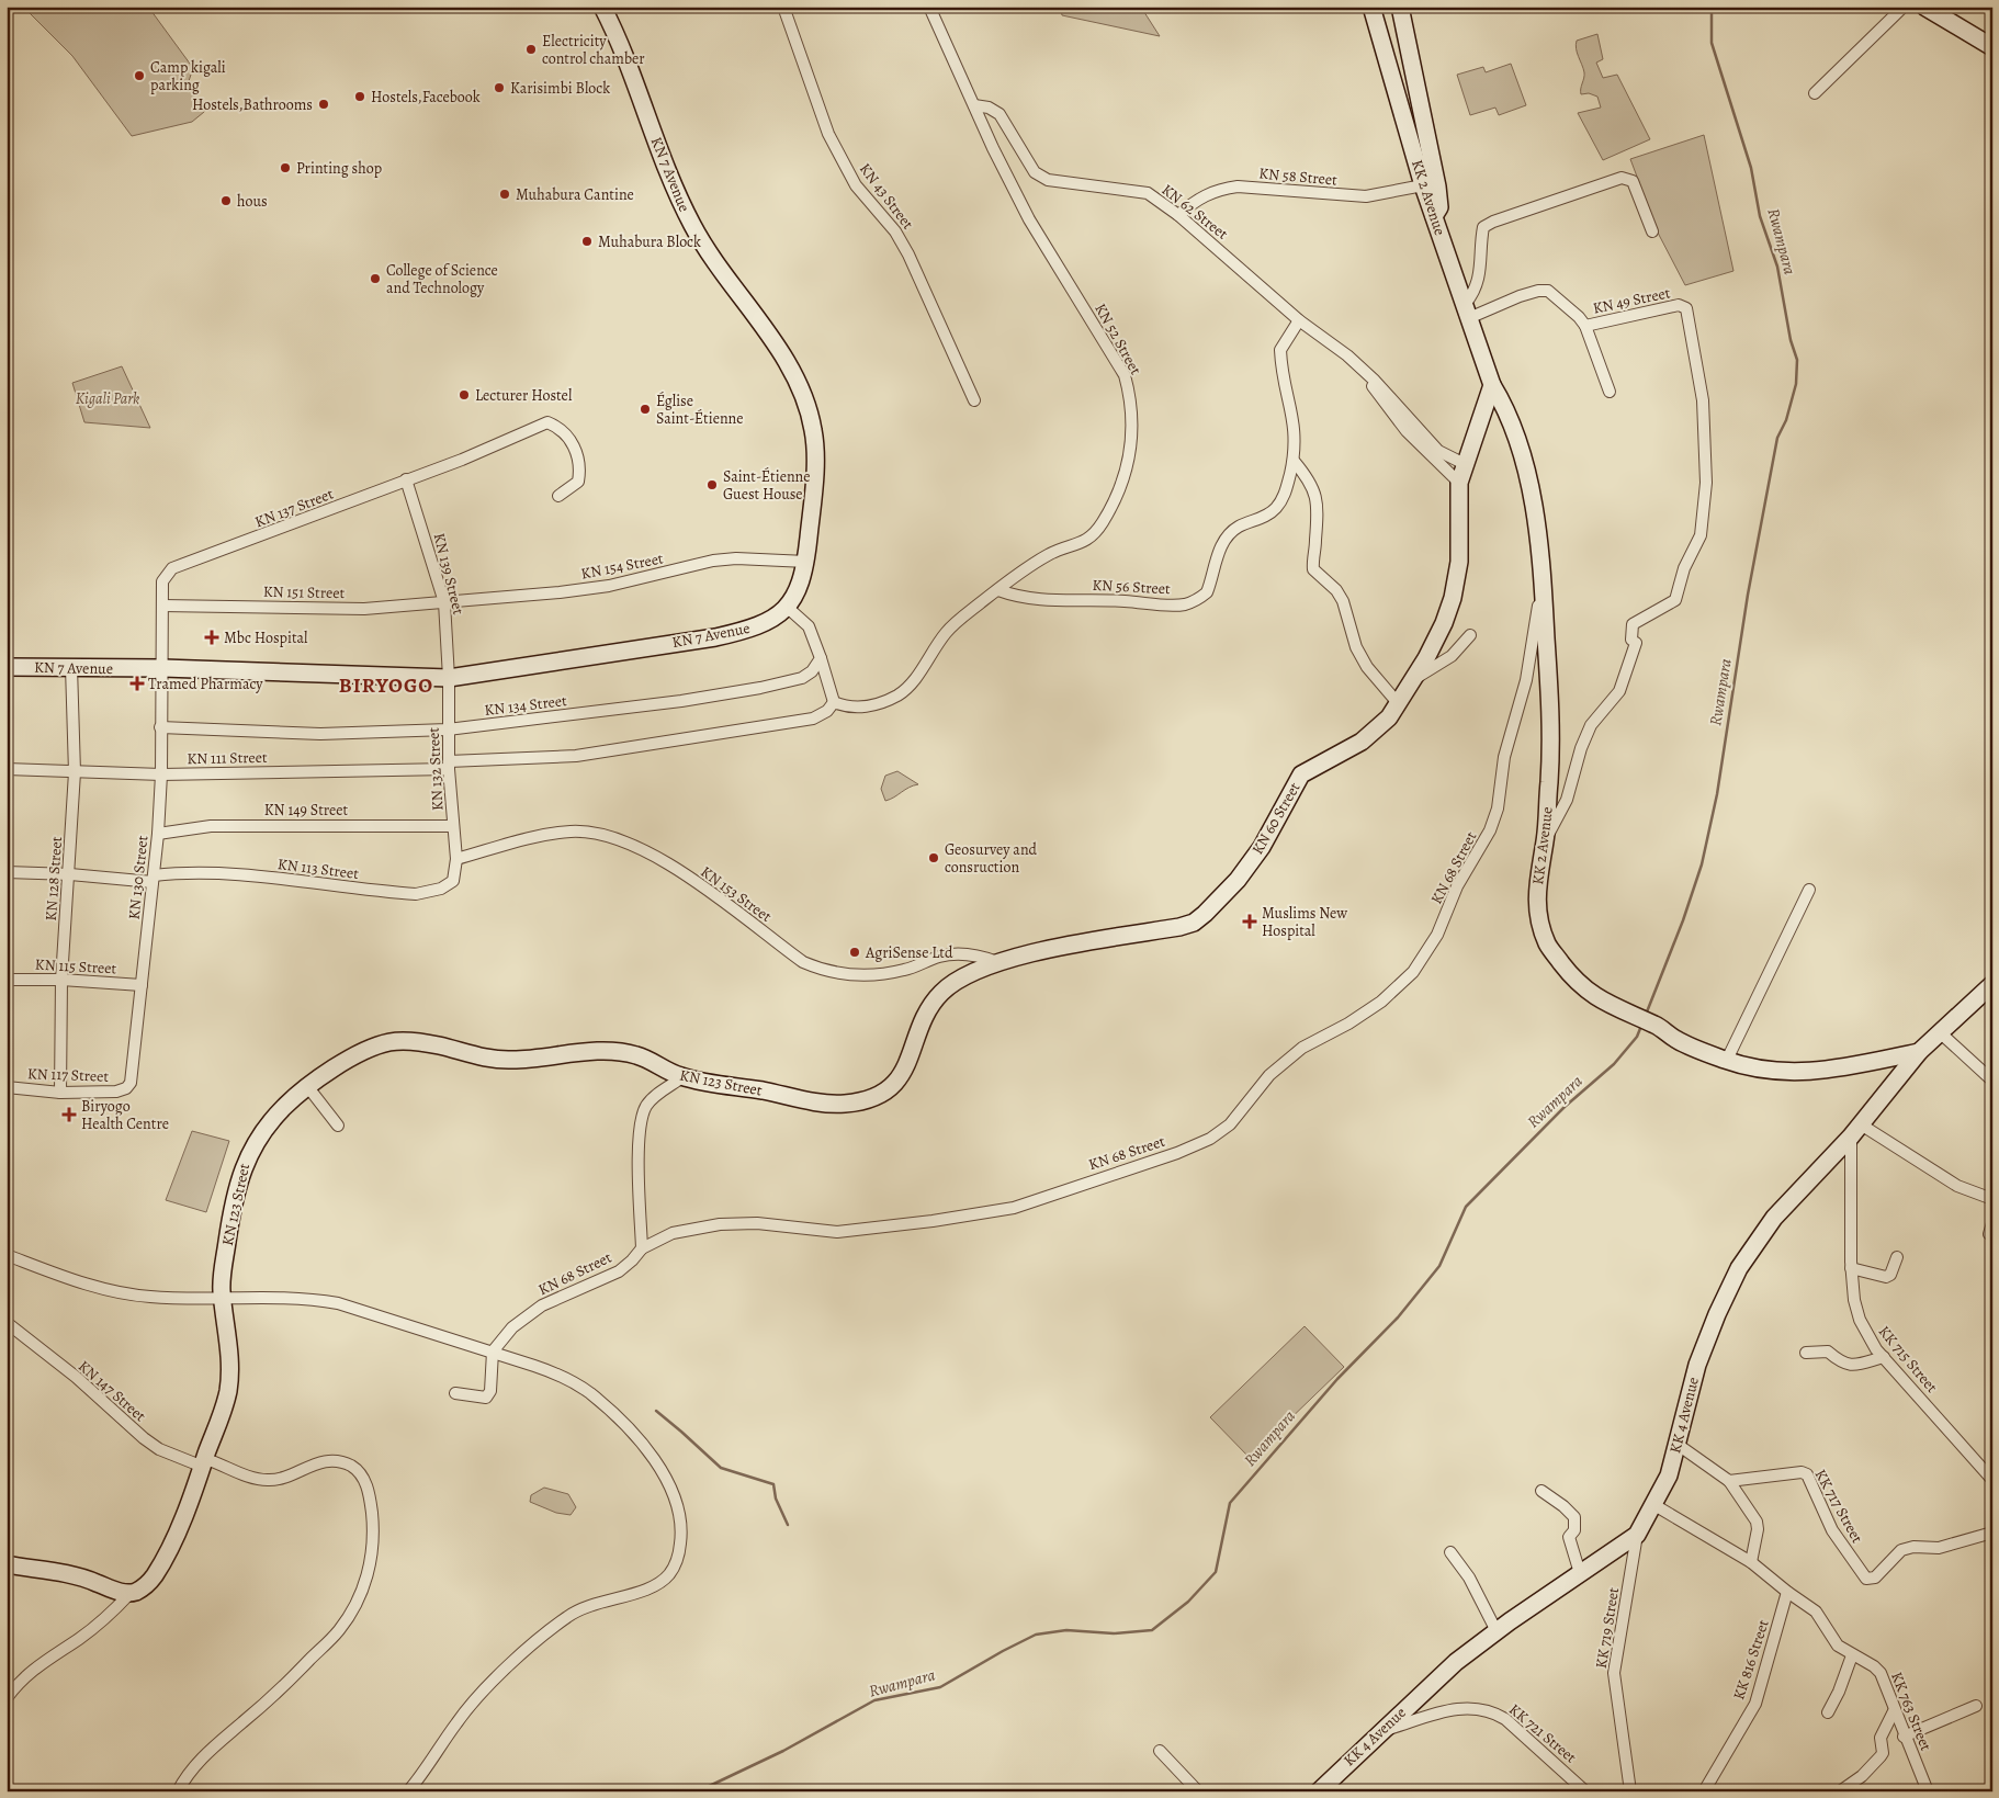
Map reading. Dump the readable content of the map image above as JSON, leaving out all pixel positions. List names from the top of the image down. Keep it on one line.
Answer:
{"streets":{"main road":["KN 7 Avenue","KK 2 Avenue","KN 60 Street","KN 123 Street","KK 4 Avenue"],"street":["KN 58 Street","KN 43 Street","KN 62 Street","KN 49 Street","KN 52 Street","KN 137 Street","KN 154 Street","KN 139 Street","KN 56 Street","KN 151 Street","KN 134 Street","KN 111 Street","KN 132 Street","KN 149 Street","KN 68 Street","KN 113 Street","KN 130 Street","KN 128 Street","KN 153 Street","KN 115 Street","KN 117 Street","KK 715 Street","KN 147 Street","KK 717 Street","KK 719 Street","KK 816 Street","KK 763 Street","KK 721 Street"]},"crossings":[["KN 7 Avenue","KN 137 Street"],["KN 7 Avenue","KN 154 Street"],["KN 7 Avenue","KN 139 Street"],["KN 7 Avenue","KN 132 Street"],["KN 7 Avenue","KN 130 Street"],["KN 7 Avenue","KN 128 Street"],["KN 58 Street","KK 2 Avenue"],["KN 58 Street","KN 62 Street"],["KK 2 Avenue","KN 49 Street"],["KK 2 Avenue","KN 68 Street"],["KK 2 Avenue","KK 4 Avenue"],["KN 62 Street","KN 52 Street"],["KN 62 Street","KN 56 Street"],["KN 62 Street","KN 60 Street"],["KN 52 Street","KN 56 Street"],["KN 52 Street","KN 111 Street"],["KN 137 Street","KN 139 Street"],["KN 137 Street","KN 151 Street"],["KN 137 Street","KN 130 Street"],["KN 154 Street","KN 139 Street"],["KN 154 Street","KN 151 Street"],["KN 139 Street","KN 151 Street"],["KN 139 Street","KN 132 Street"],["KN 134 Street","KN 132 Street"],["KN 134 Street","KN 130 Street"],["KN 111 Street","KN 132 Street"],["KN 111 Street","KN 130 Street"],["KN 111 Street","KN 128 Street"],["KN 132 Street","KN 149 Street"],["KN 132 Street","KN 113 Street"],["KN 132 Street","KN 153 Street"],["KN 149 Street","KN 130 Street"],["KN 60 Street","KN 153 Street"],["KN 60 Street","KN 123 Street"],["KN 113 Street","KN 130 Street"],["KN 113 Street","KN 128 Street"],["KN 113 Street","KN 153 Street"],["KN 130 Street","KN 115 Street"],["KN 130 Street","KN 117 Street"],["KN 128 Street","KN 115 Street"],["KN 128 Street","KN 117 Street"],["KN 123 Street","KN 147 Street"],["KK 715 Street","KK 4 Avenue"],["KK 4 Avenue","KK 719 Street"],["KK 4 Avenue","KK 763 Street"],["KK 4 Avenue","KK 721 Street"],["KK 816 Street","KK 763 Street"]],"districts":["BIRYOGO"],"water":["Rwampara"],"parks":["Kigali Park"],"places":{"other":["Electricity control chamber","Camp kigali parking","Karisimbi Block","Hostels,Facebook","Hostels,Bathrooms","Printing shop","Muhabura Cantine","hous","Muhabura Block","College of Science and Technology","Lecturer Hostel","Église Saint-Étienne","Saint-Étienne Guest House","Geosurvey and consruction","AgriSense Ltd"],"health":["Mbc Hospital","Tramed Pharmacy","Muslims New Hospital","Biryogo Health Centre"]}}
